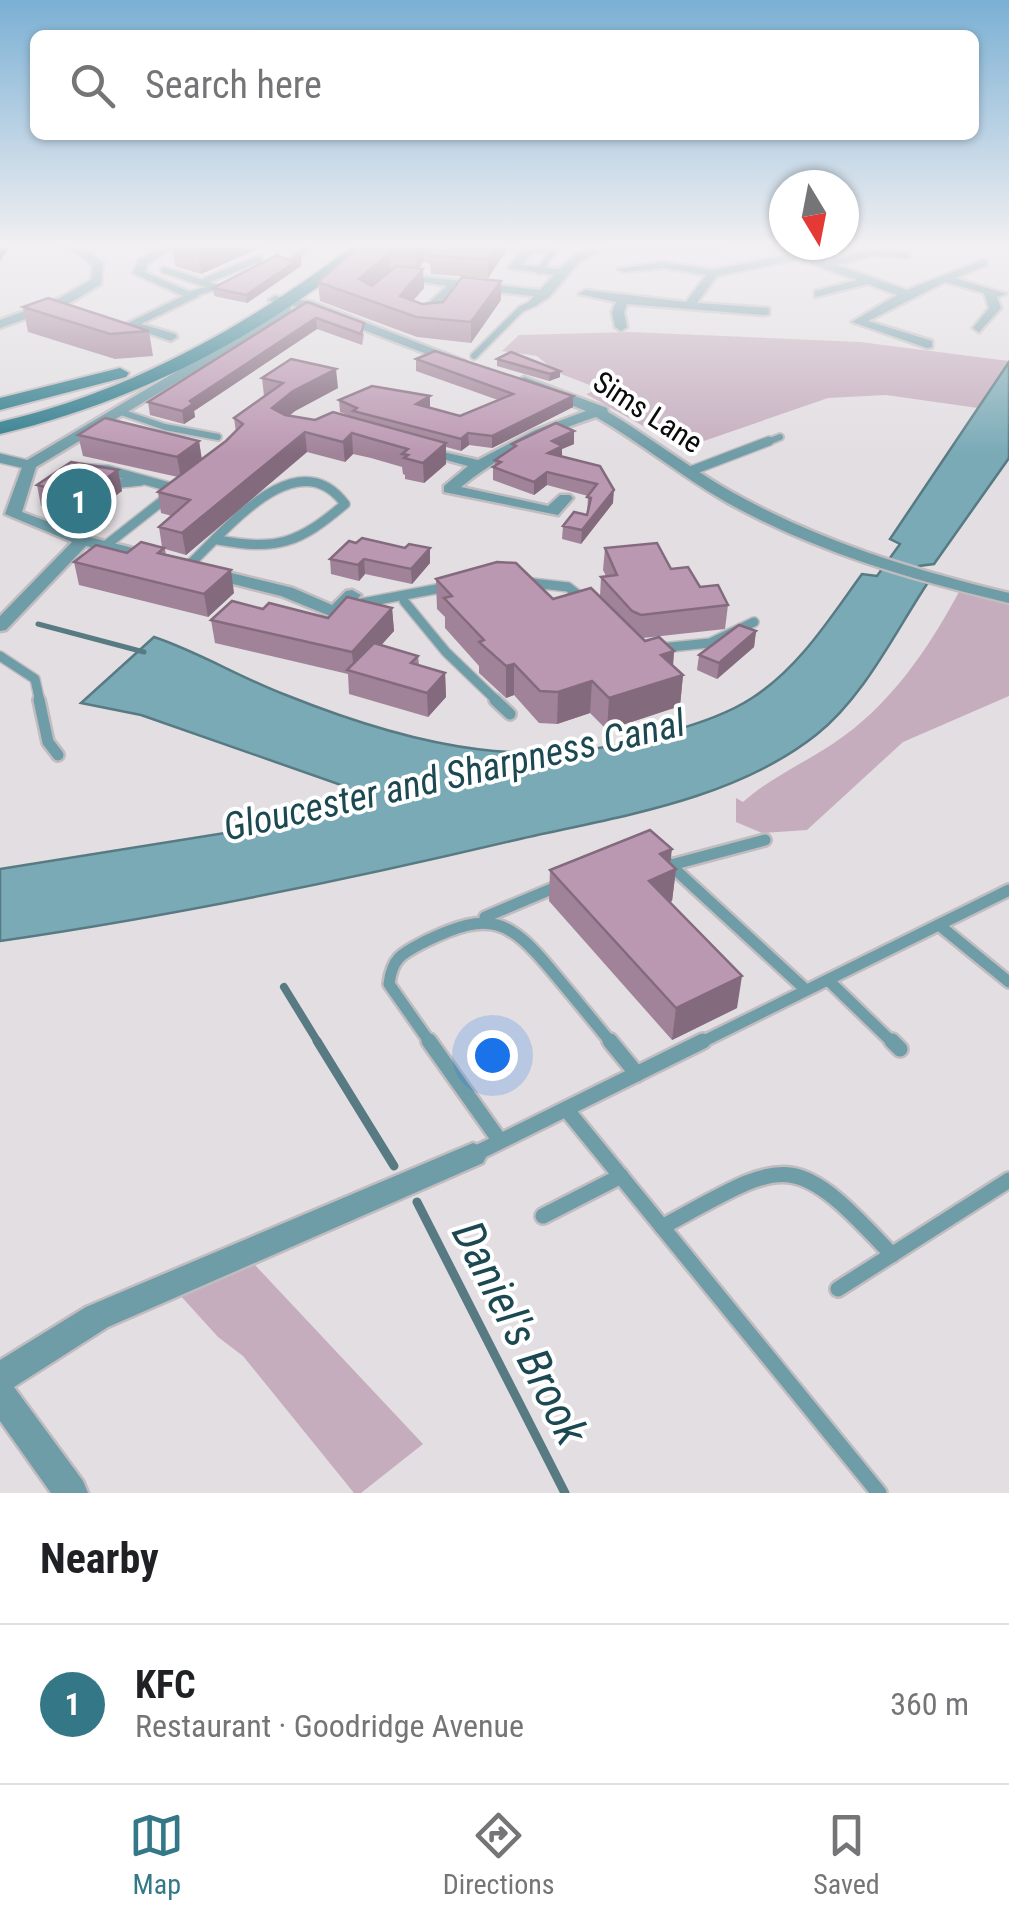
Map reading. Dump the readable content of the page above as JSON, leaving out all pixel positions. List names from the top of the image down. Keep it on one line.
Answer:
{"streets":{"street":["Sims Lane"]},"water":["Gloucester and Sharpness Canal","Daniel's Brook"],"north":"bottom","page":{"search":"Search here","pins":"1","heading":"Nearby","list":[{"mark":"1","name":"KFC","note":"Restaurant · Goodridge Avenue","value":"360 m"}],"nav":["Map","Directions","Saved"]}}
